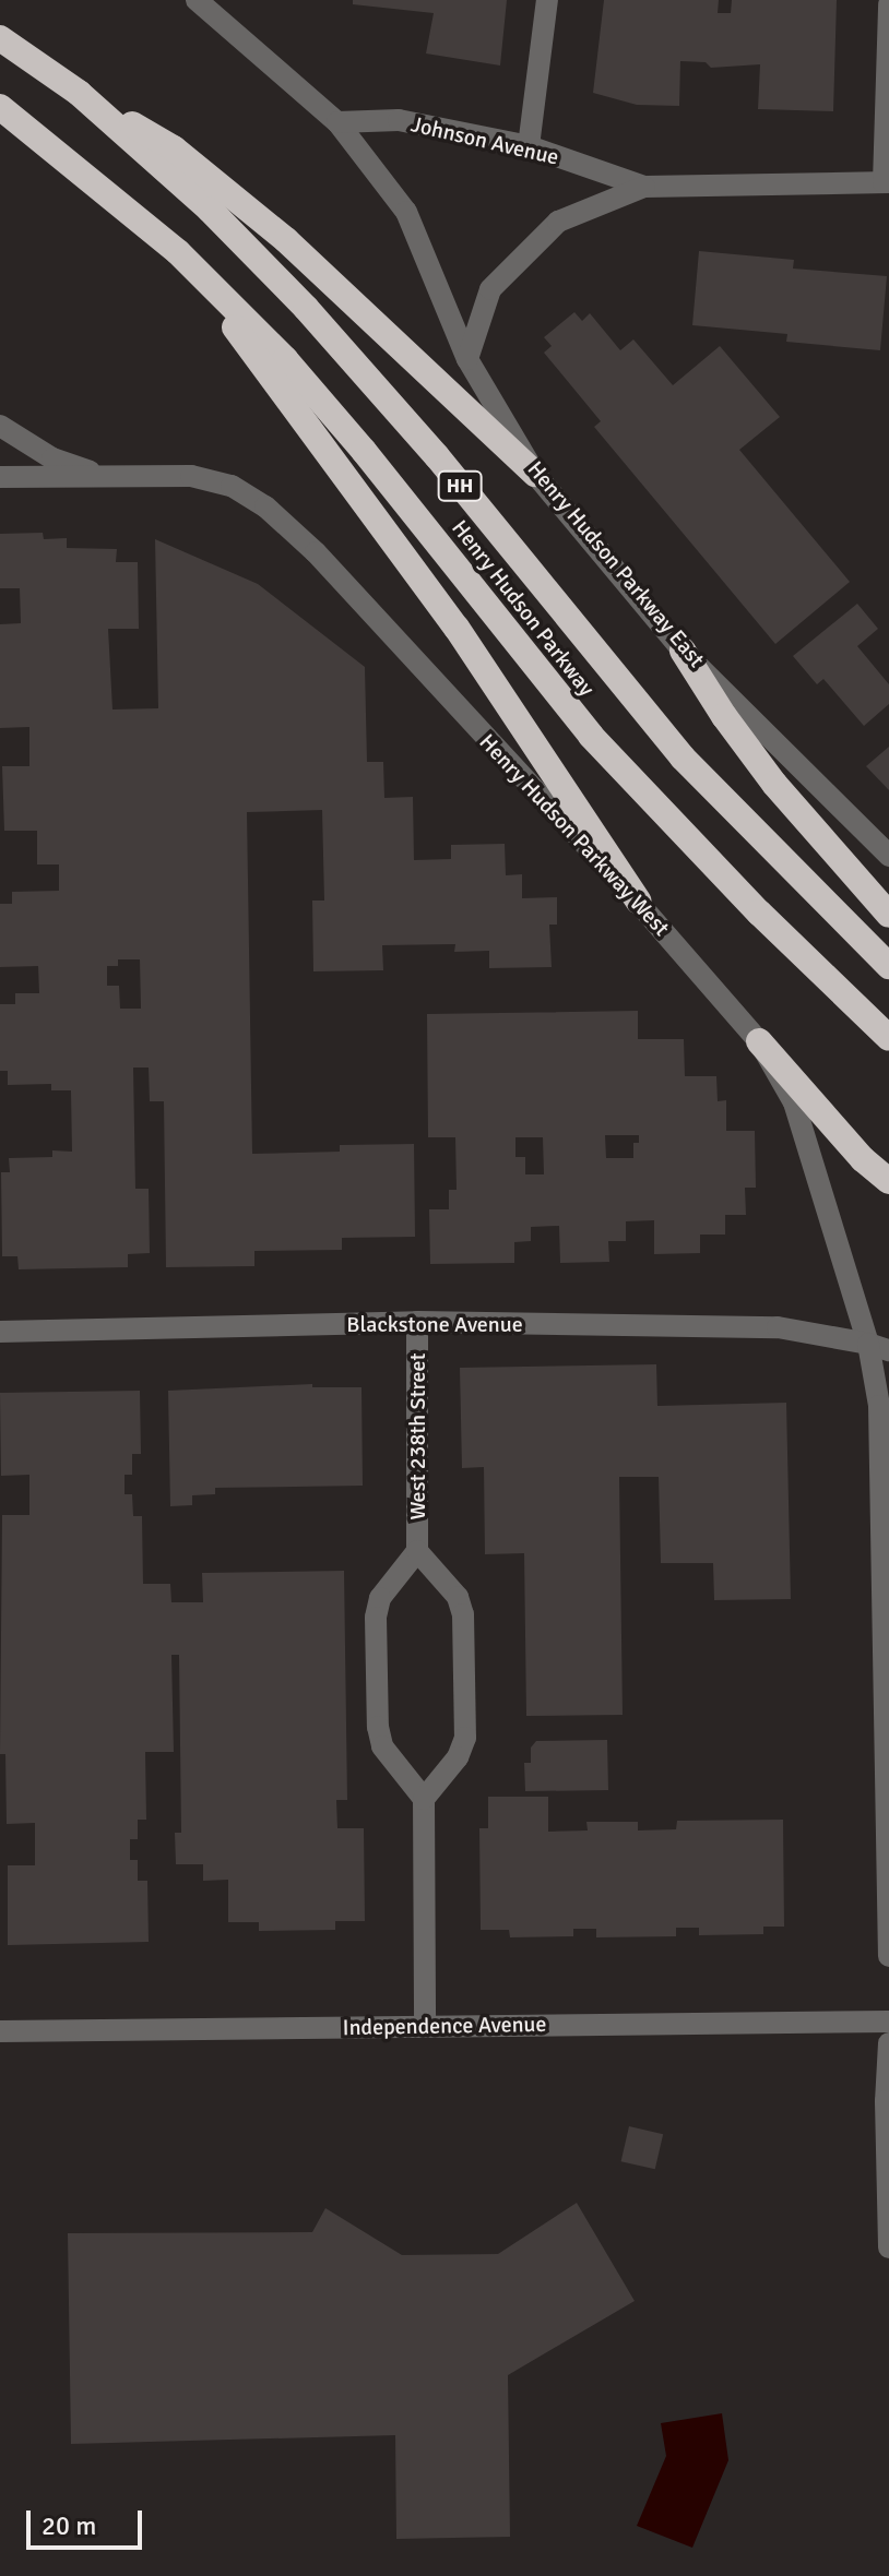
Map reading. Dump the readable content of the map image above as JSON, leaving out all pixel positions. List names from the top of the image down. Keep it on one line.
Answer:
{"streets":{"highway":["HH","Henry Hudson Parkway"],"street":["Johnson Avenue","Henry Hudson Parkway East","Henry Hudson Parkway West","Blackstone Avenue","West 238th Street","Independence Avenue"]},"crossings":[["Johnson Avenue","Henry Hudson Parkway East"],["Henry Hudson Parkway West","Blackstone Avenue"],["Blackstone Avenue","West 238th Street"]],"scale_bar":"20 m"}
